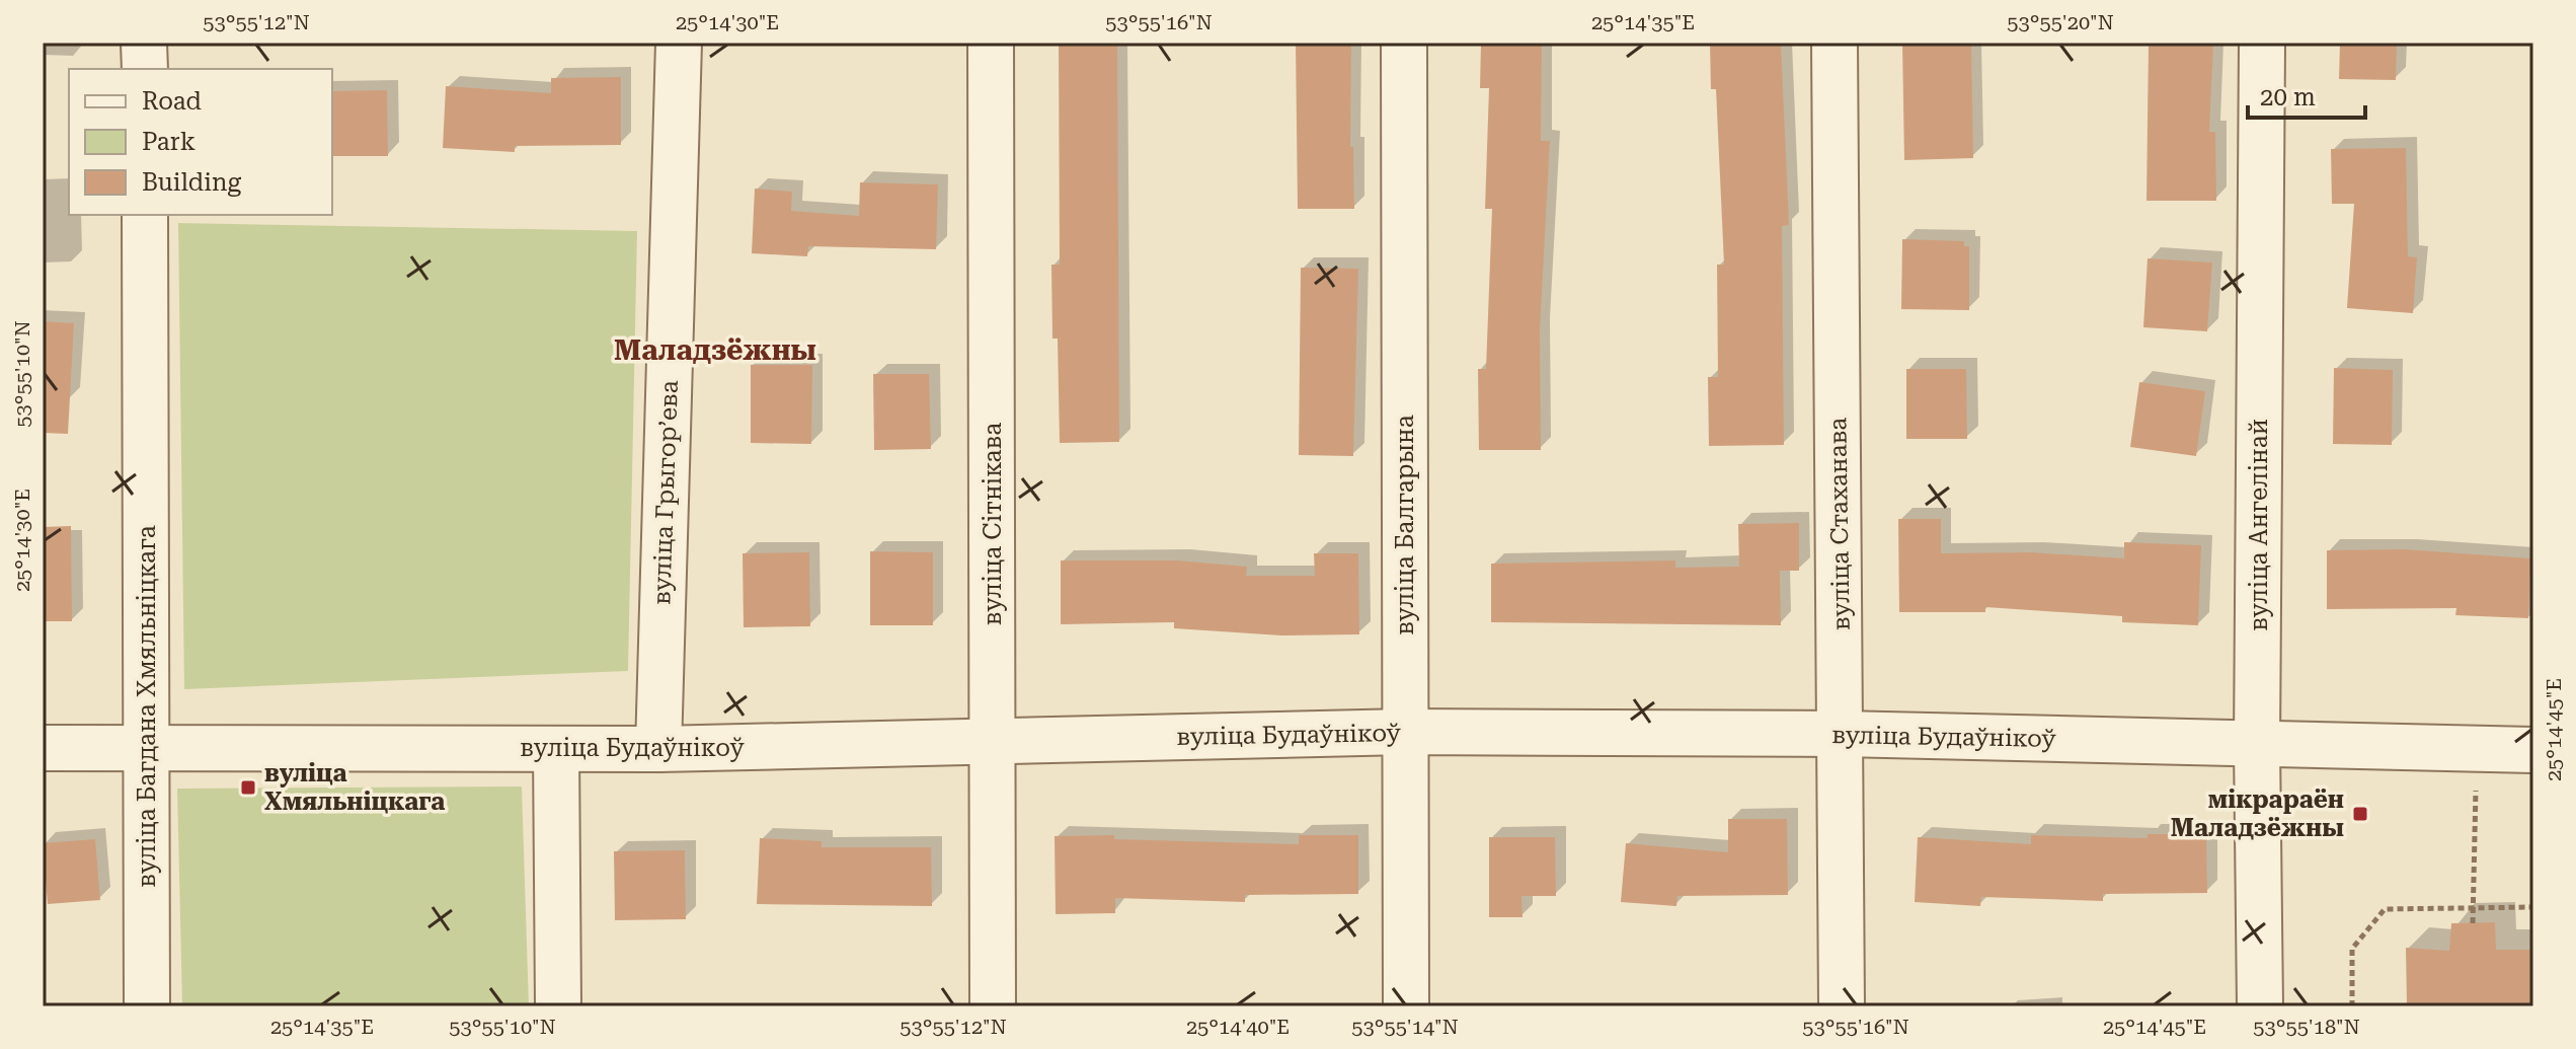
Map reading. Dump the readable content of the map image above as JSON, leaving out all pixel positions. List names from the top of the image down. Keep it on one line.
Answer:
{"streets":{"street":["вуліца Грыгорʼева","вуліца Сітнікава","вуліца Стаханава","вуліца Балгарына","вуліца Ангелінай","вуліца Багдана Хмяльніцкага","вуліца Будаўнікоў"]},"crossings":[["вуліца Грыгорʼева","вуліца Будаўнікоў"],["вуліца Сітнікава","вуліца Будаўнікоў"],["вуліца Стаханава","вуліца Будаўнікоў"],["вуліца Балгарына","вуліца Будаўнікоў"],["вуліца Ангелінай","вуліца Будаўнікоў"],["вуліца Багдана Хмяльніцкага","вуліца Будаўнікоў"]],"districts":["Маладзёжны"],"places":{"transit":["вуліца Хмяльніцкага","мікрараён Маладзёжны"]},"legend":["Road","Park","Building"],"scale_bar":"20 m","coordinates":["53°55'12\"N","25°14'30\"E","53°55'16\"N","25°14'35\"E","53°55'20\"N","53°55'10\"N","25°14'45\"E","25°14'40\"E","53°55'14\"N","53°55'18\"N"]}
